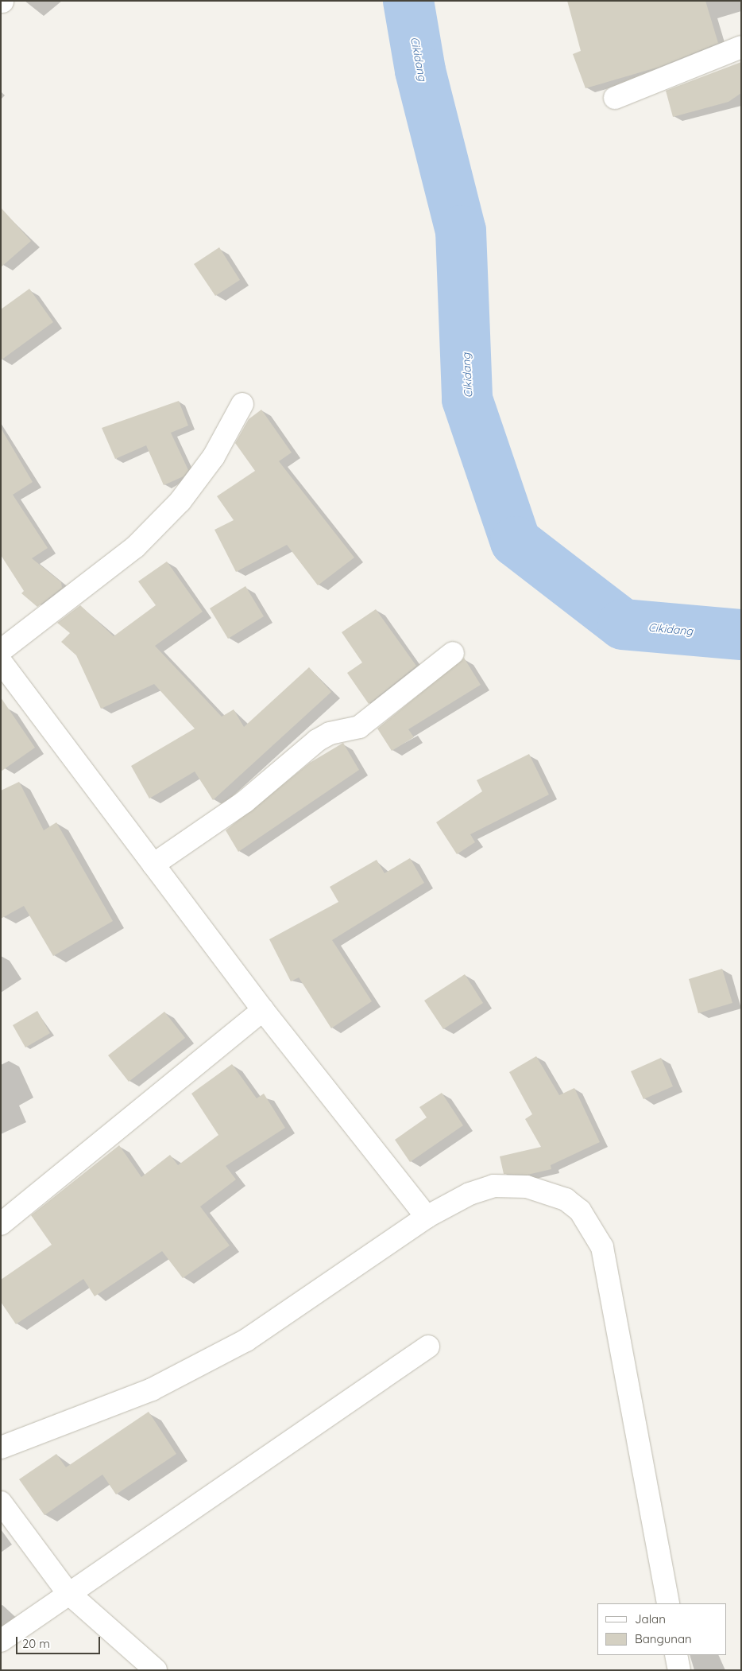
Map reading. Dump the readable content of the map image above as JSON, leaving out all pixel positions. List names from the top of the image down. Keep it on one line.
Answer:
{"water":["Cikidang"],"legend":["Jalan","Bangunan"],"scale_bar":"20 m"}
